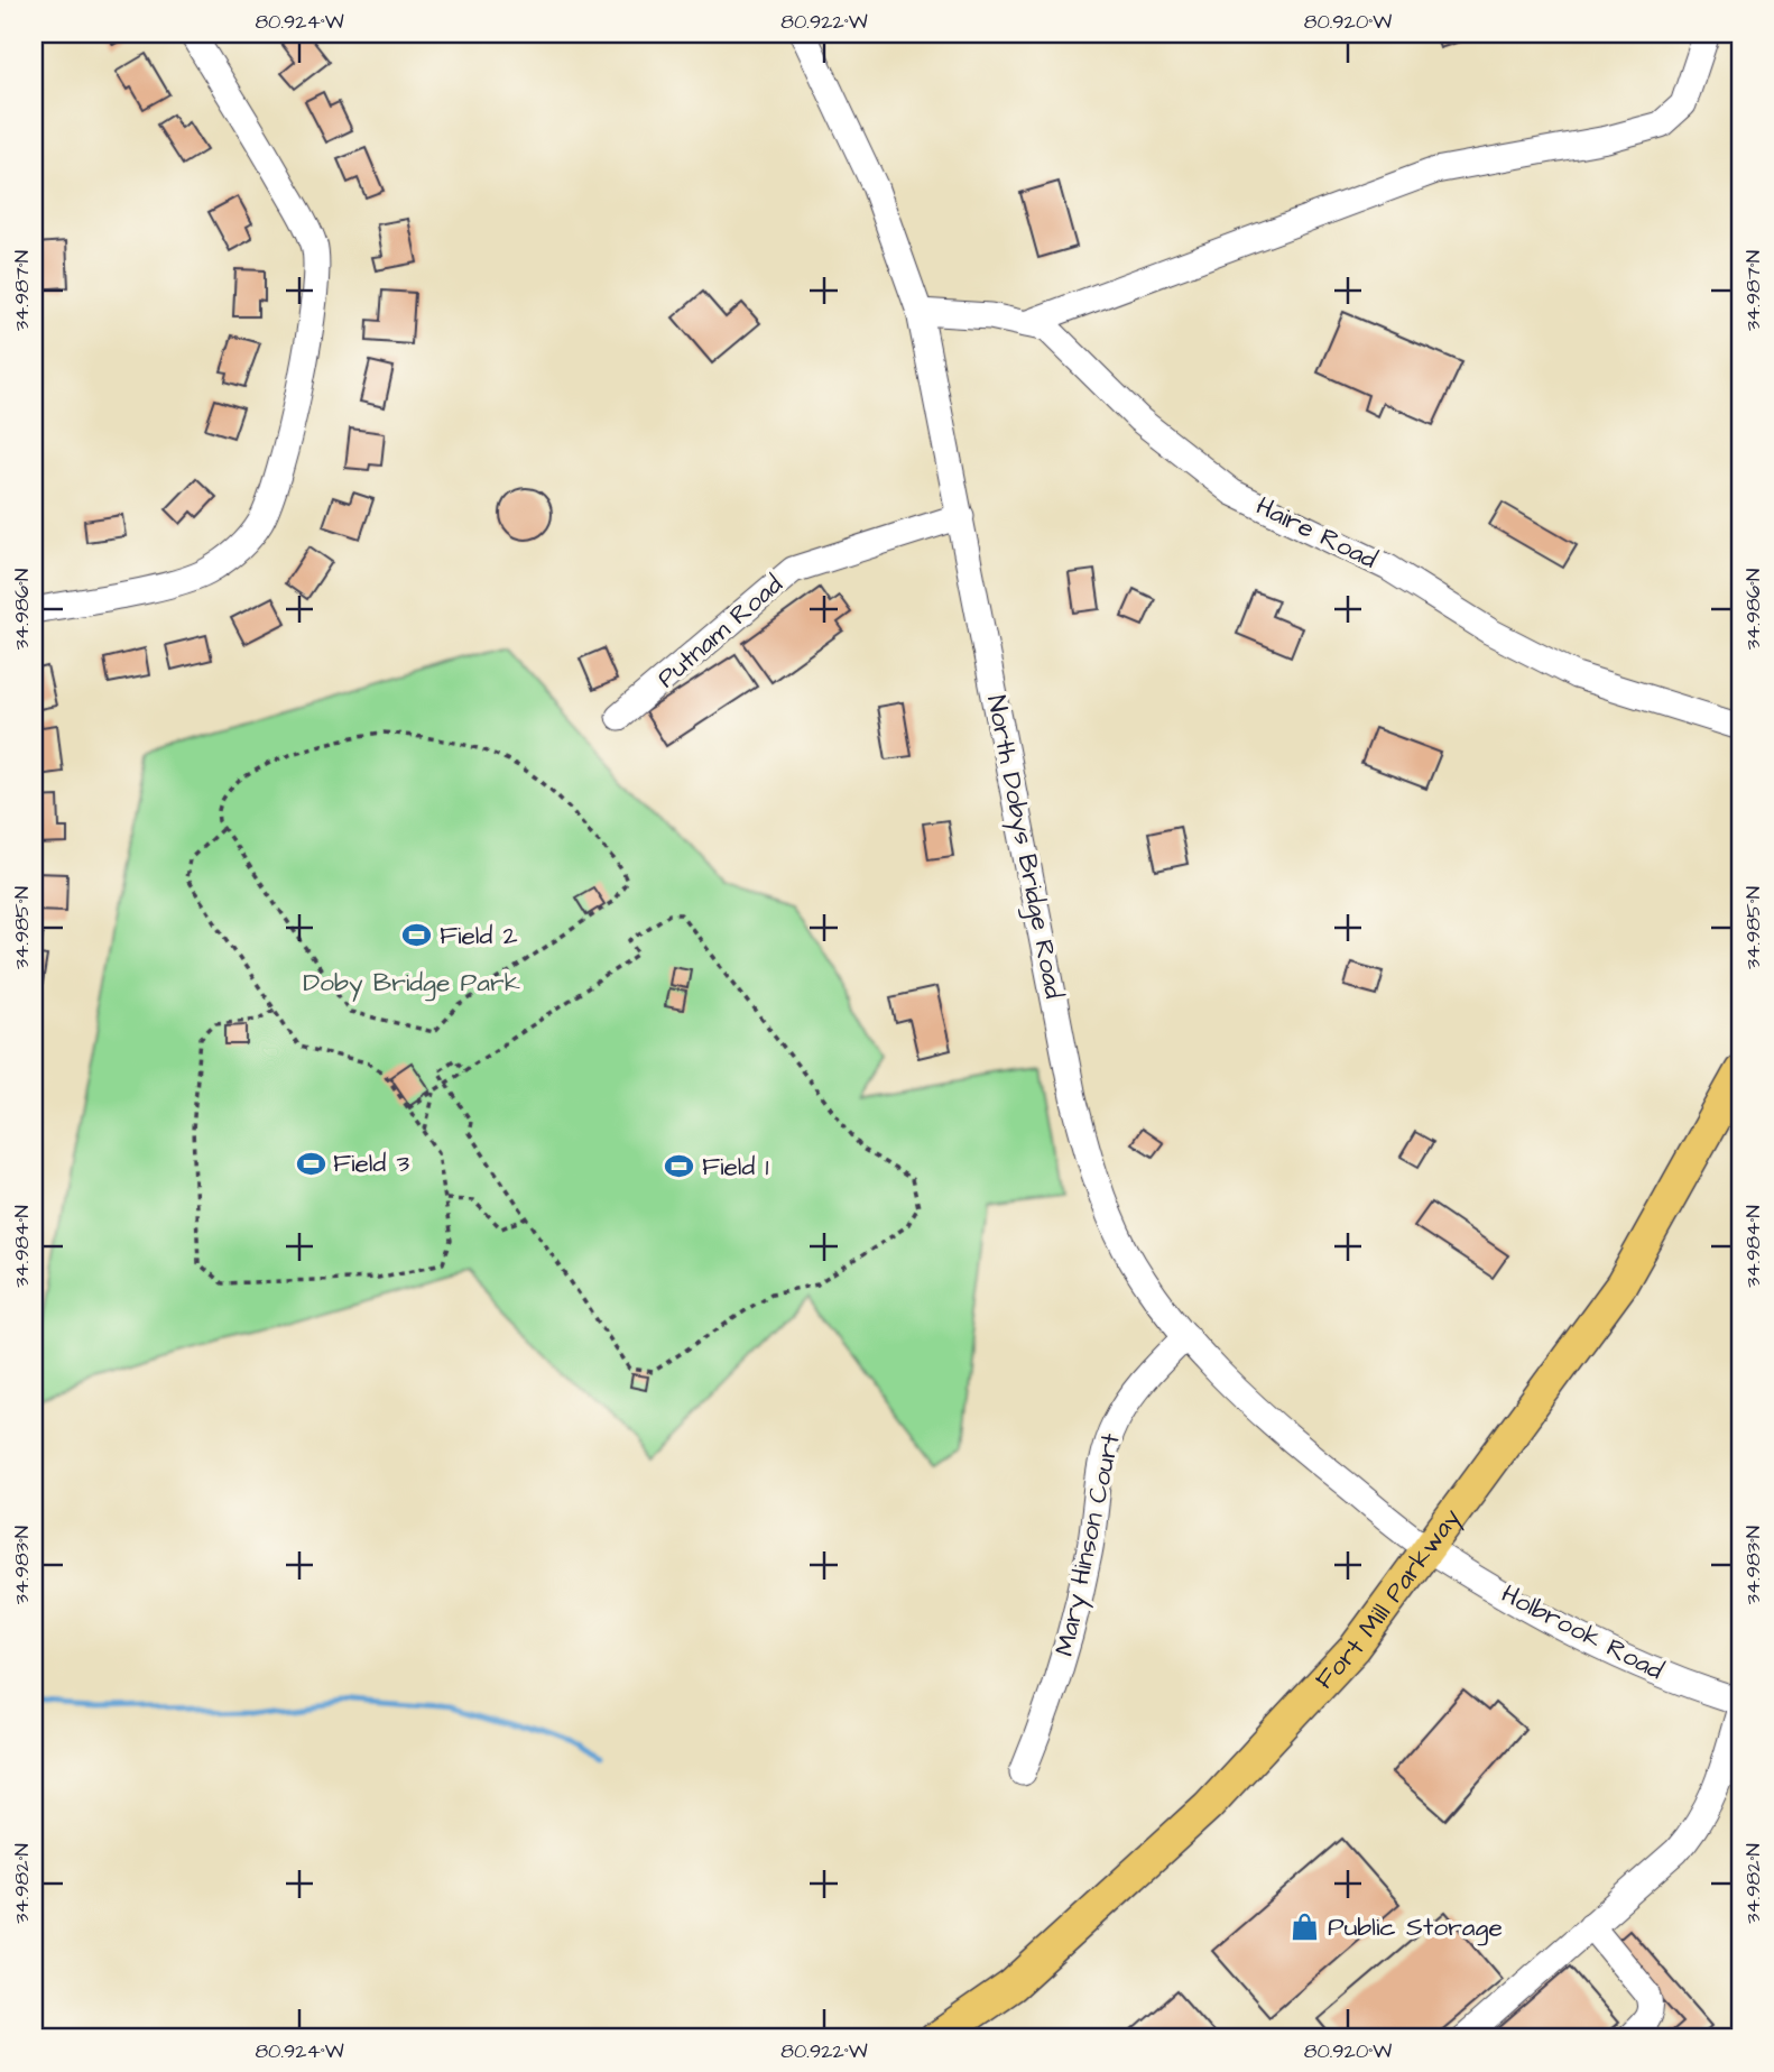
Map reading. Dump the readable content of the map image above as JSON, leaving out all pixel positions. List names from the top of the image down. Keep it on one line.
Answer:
{"streets":{"main road":["Fort Mill Parkway"],"street":["Haire Road","Putnam Road","North Dobys Bridge Road","Mary Hinson Court","Holbrook Road"]},"crossings":[["Haire Road","North Dobys Bridge Road"],["Putnam Road","North Dobys Bridge Road"],["North Dobys Bridge Road","Mary Hinson Court"],["North Dobys Bridge Road","Fort Mill Parkway"],["North Dobys Bridge Road","Holbrook Road"],["Fort Mill Parkway","Holbrook Road"]],"parks":["Doby Bridge Park"],"places":{"sports":["Field 2","Field 3","Field 1"],"shop":["Public Storage"]},"coordinates":["80.924°W","80.922°W","80.920°W","34.987°N","34.986°N","34.985°N","34.984°N","34.983°N","34.982°N"]}
